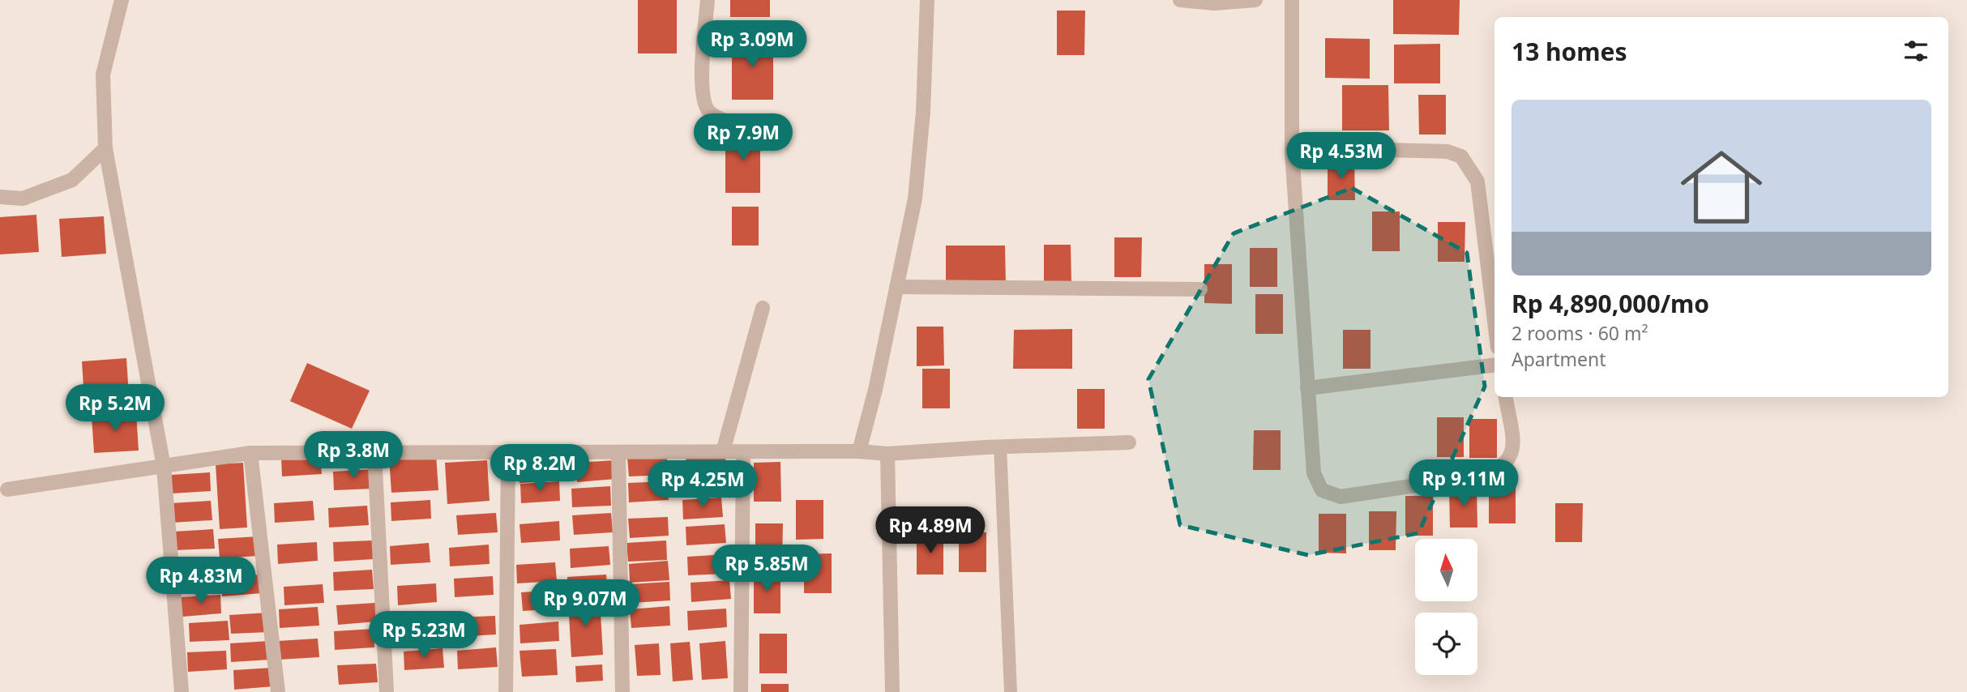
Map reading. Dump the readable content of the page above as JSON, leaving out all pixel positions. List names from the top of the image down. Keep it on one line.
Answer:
{"north":"top","page":{"heading":"13 homes","price":["Rp 3.09M","Rp 7.9M","Rp 4.53M","Rp 5.2M","Rp 3.8M","Rp 8.2M","Rp 9.11M","Rp 4.25M","Rp 4.89M","Rp 5.85M","Rp 4.83M","Rp 9.07M","Rp 5.23M"],"list":[{"name":"Rp 4,890,000/mo","note":"2 rooms · 60 m² · Apartment"}]}}
